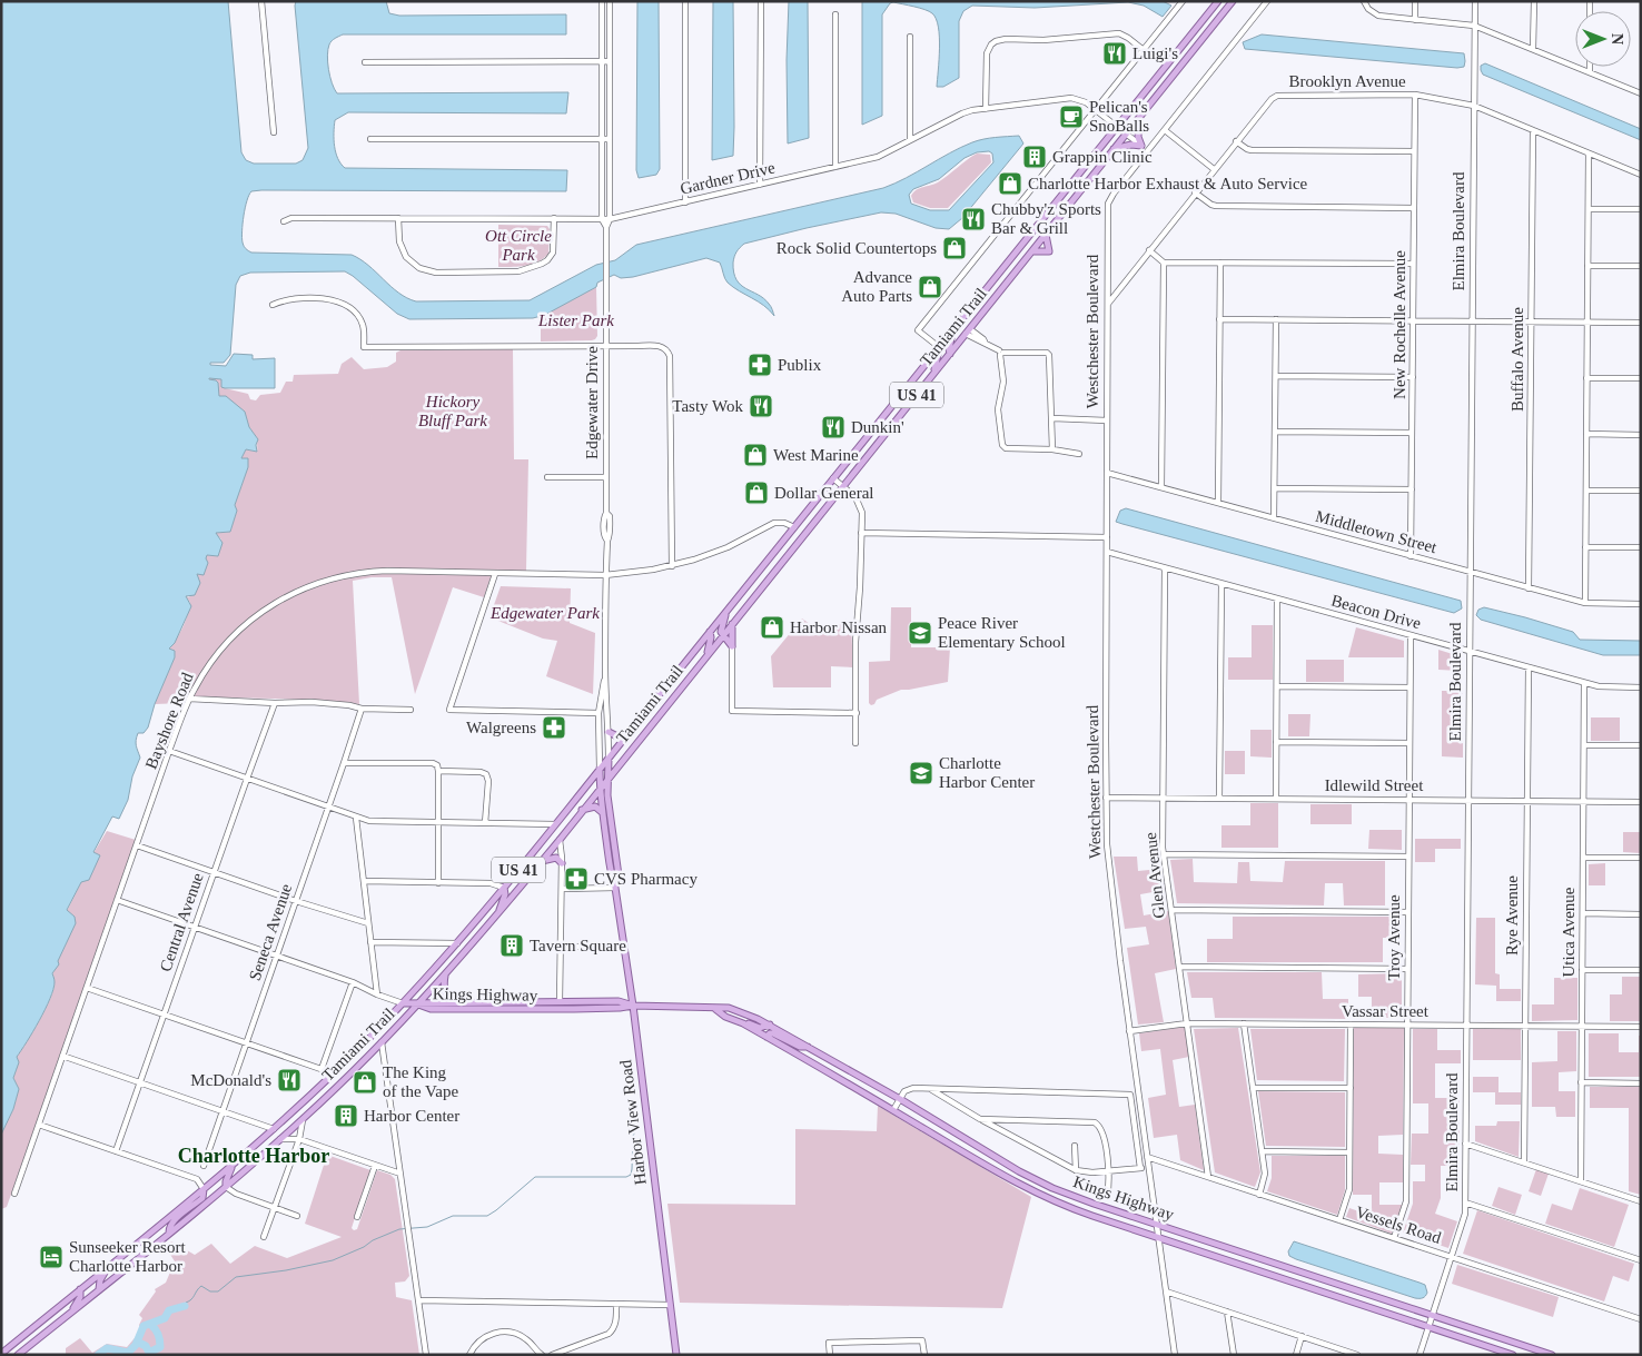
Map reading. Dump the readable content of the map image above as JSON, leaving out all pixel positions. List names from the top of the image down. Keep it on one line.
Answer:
{"streets":{"main road":["Tamiami Trail","US 41","Kings Highway","Harbor View Road"],"street":["Brooklyn Avenue","Gardner Drive","Elmira Boulevard","New Rochelle Avenue","Westchester Boulevard","Buffalo Avenue","Edgewater Drive","Middletown Street","Beacon Drive","Bayshore Road","Idlewild Street","Glen Avenue","Rye Avenue","Central Avenue","Seneca Avenue","Utica Avenue","Troy Avenue","Vassar Street","Vessels Road"]},"crossings":[["Brooklyn Avenue","Elmira Boulevard"],["Brooklyn Avenue","New Rochelle Avenue"],["Brooklyn Avenue","Westchester Boulevard"],["Brooklyn Avenue","Buffalo Avenue"],["Gardner Drive","Tamiami Trail"],["Gardner Drive","Westchester Boulevard"],["Gardner Drive","Edgewater Drive"],["Elmira Boulevard","Middletown Street"],["Elmira Boulevard","Beacon Drive"],["Elmira Boulevard","Idlewild Street"],["Elmira Boulevard","Kings Highway"],["Elmira Boulevard","Vassar Street"],["Elmira Boulevard","Vessels Road"],["New Rochelle Avenue","Middletown Street"],["Tamiami Trail","Edgewater Drive"],["Tamiami Trail","Bayshore Road"],["Tamiami Trail","Kings Highway"],["Tamiami Trail","Harbor View Road"],["Westchester Boulevard","Middletown Street"],["Westchester Boulevard","Beacon Drive"],["Westchester Boulevard","Idlewild Street"],["Westchester Boulevard","Kings Highway"],["Westchester Boulevard","Vassar Street"],["Westchester Boulevard","Vessels Road"],["Buffalo Avenue","Middletown Street"],["Edgewater Drive","Bayshore Road"],["Edgewater Drive","Harbor View Road"],["Beacon Drive","Glen Avenue"],["Beacon Drive","Rye Avenue"],["Beacon Drive","Utica Avenue"],["Beacon Drive","Troy Avenue"],["Idlewild Street","Glen Avenue"],["Idlewild Street","Rye Avenue"],["Idlewild Street","Utica Avenue"],["Idlewild Street","Troy Avenue"],["Glen Avenue","Vassar Street"],["Glen Avenue","Vessels Road"],["Rye Avenue","Vassar Street"],["Utica Avenue","Vassar Street"],["Troy Avenue","Vassar Street"],["Troy Avenue","Vessels Road"],["Kings Highway","Harbor View Road"]],"districts":["Charlotte Harbor"],"parks":["Ott Circle Park","Lister Park","Hickory Bluff Park","Edgewater Park"],"places":{"restaurant":["Luigi's","Chubby'z Sports Bar & Grill","Tasty Wok","Dunkin'","McDonald's"],"cafe":["Pelican's SnoBalls"],"building":["Grappin Clinic","Tavern Square","Harbor Center"],"shop":["Charlotte Harbor Exhaust & Auto Service","Rock Solid Countertops","Advance Auto Parts","West Marine","Dollar General","Harbor Nissan","The King of the Vape"],"pharmacy":["Publix","Walgreens","CVS Pharmacy"],"school or university":["Peace River Elementary School","Charlotte Harbor Center"],"hotel":["Sunseeker Resort Charlotte Harbor"]},"north":"right"}
